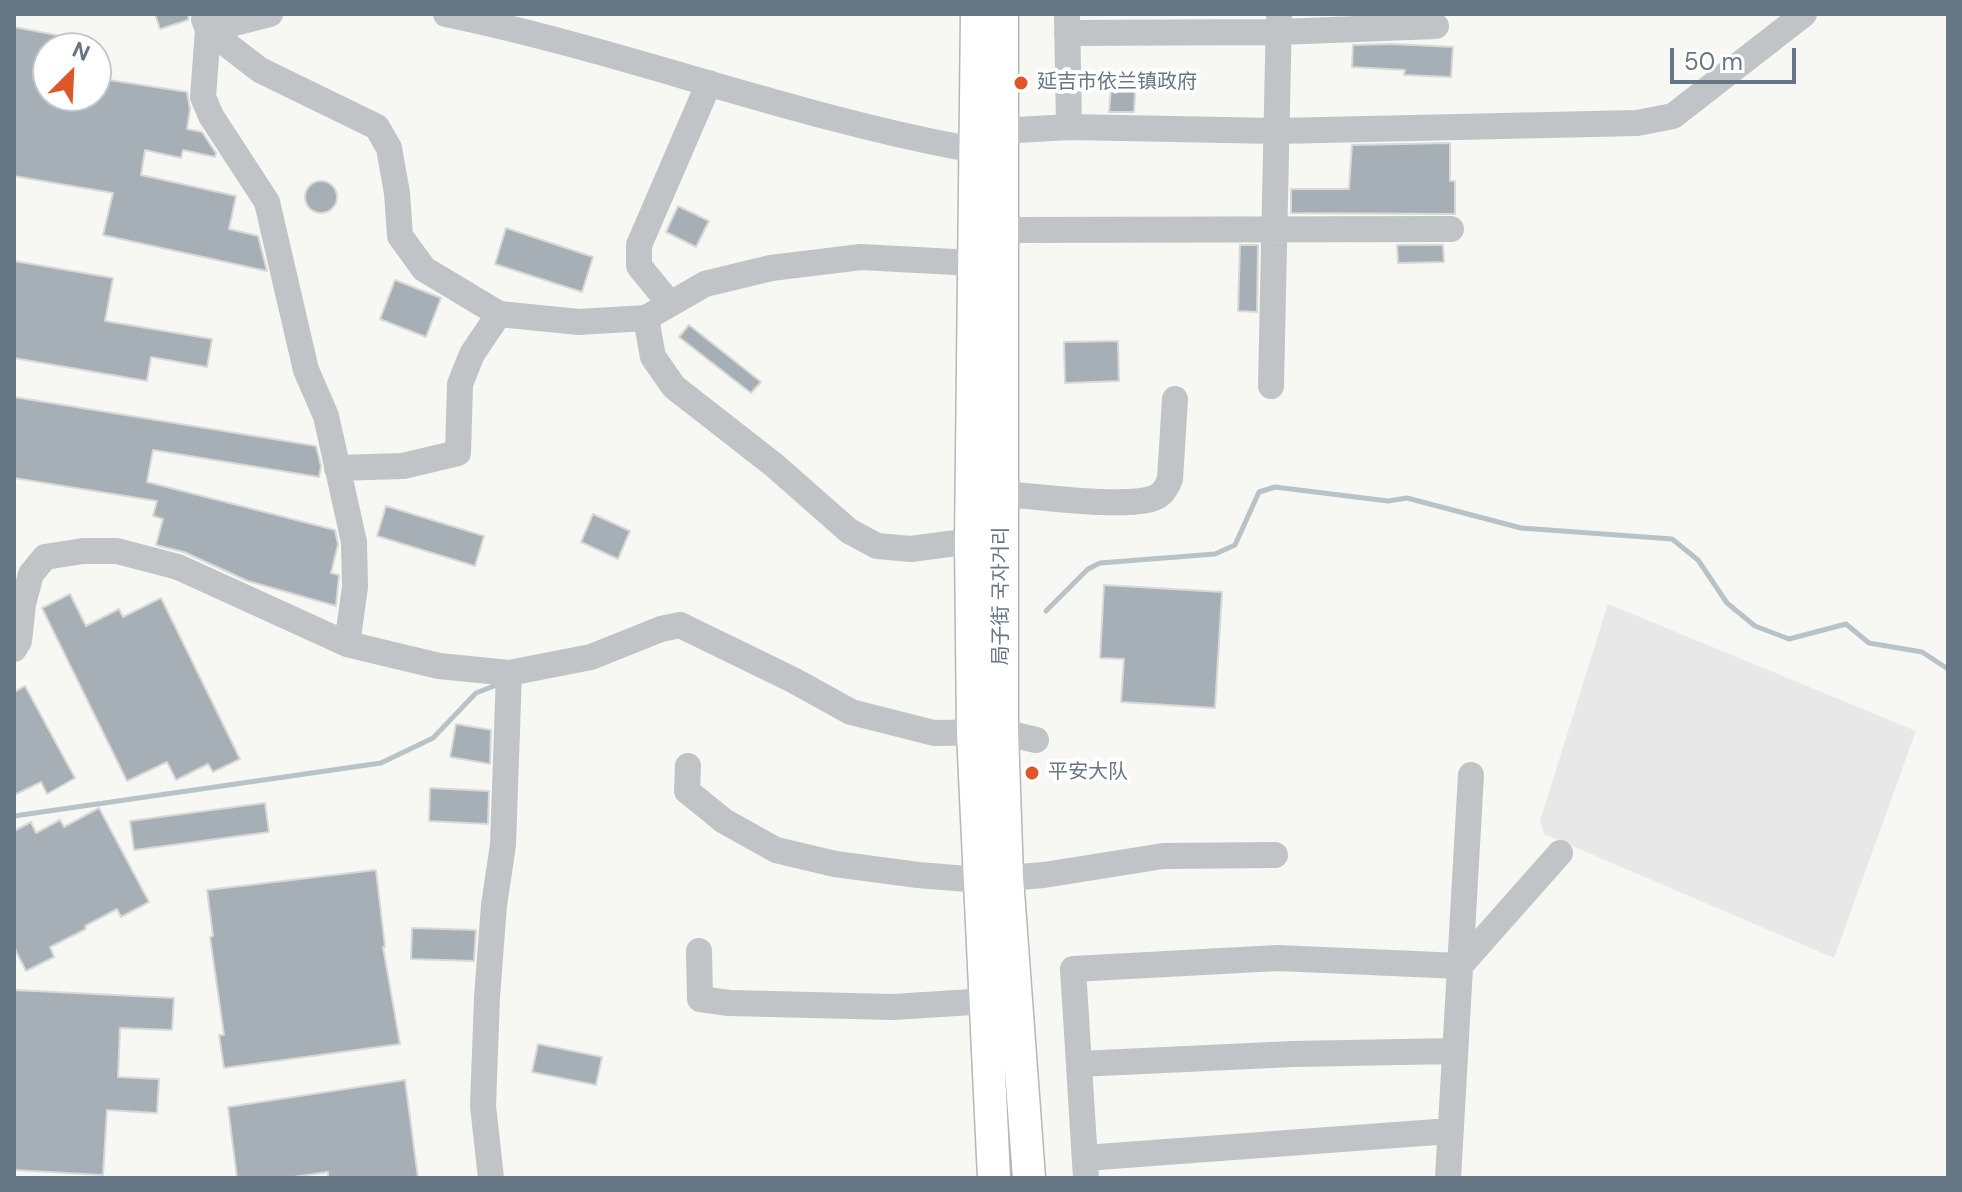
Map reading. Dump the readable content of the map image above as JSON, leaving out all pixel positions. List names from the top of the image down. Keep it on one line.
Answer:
{"streets":{"main road":["局子街 국자거리"]},"places":["延吉市依兰镇政府","平安大队"],"scale_bar":"50 m","north":"top right"}
